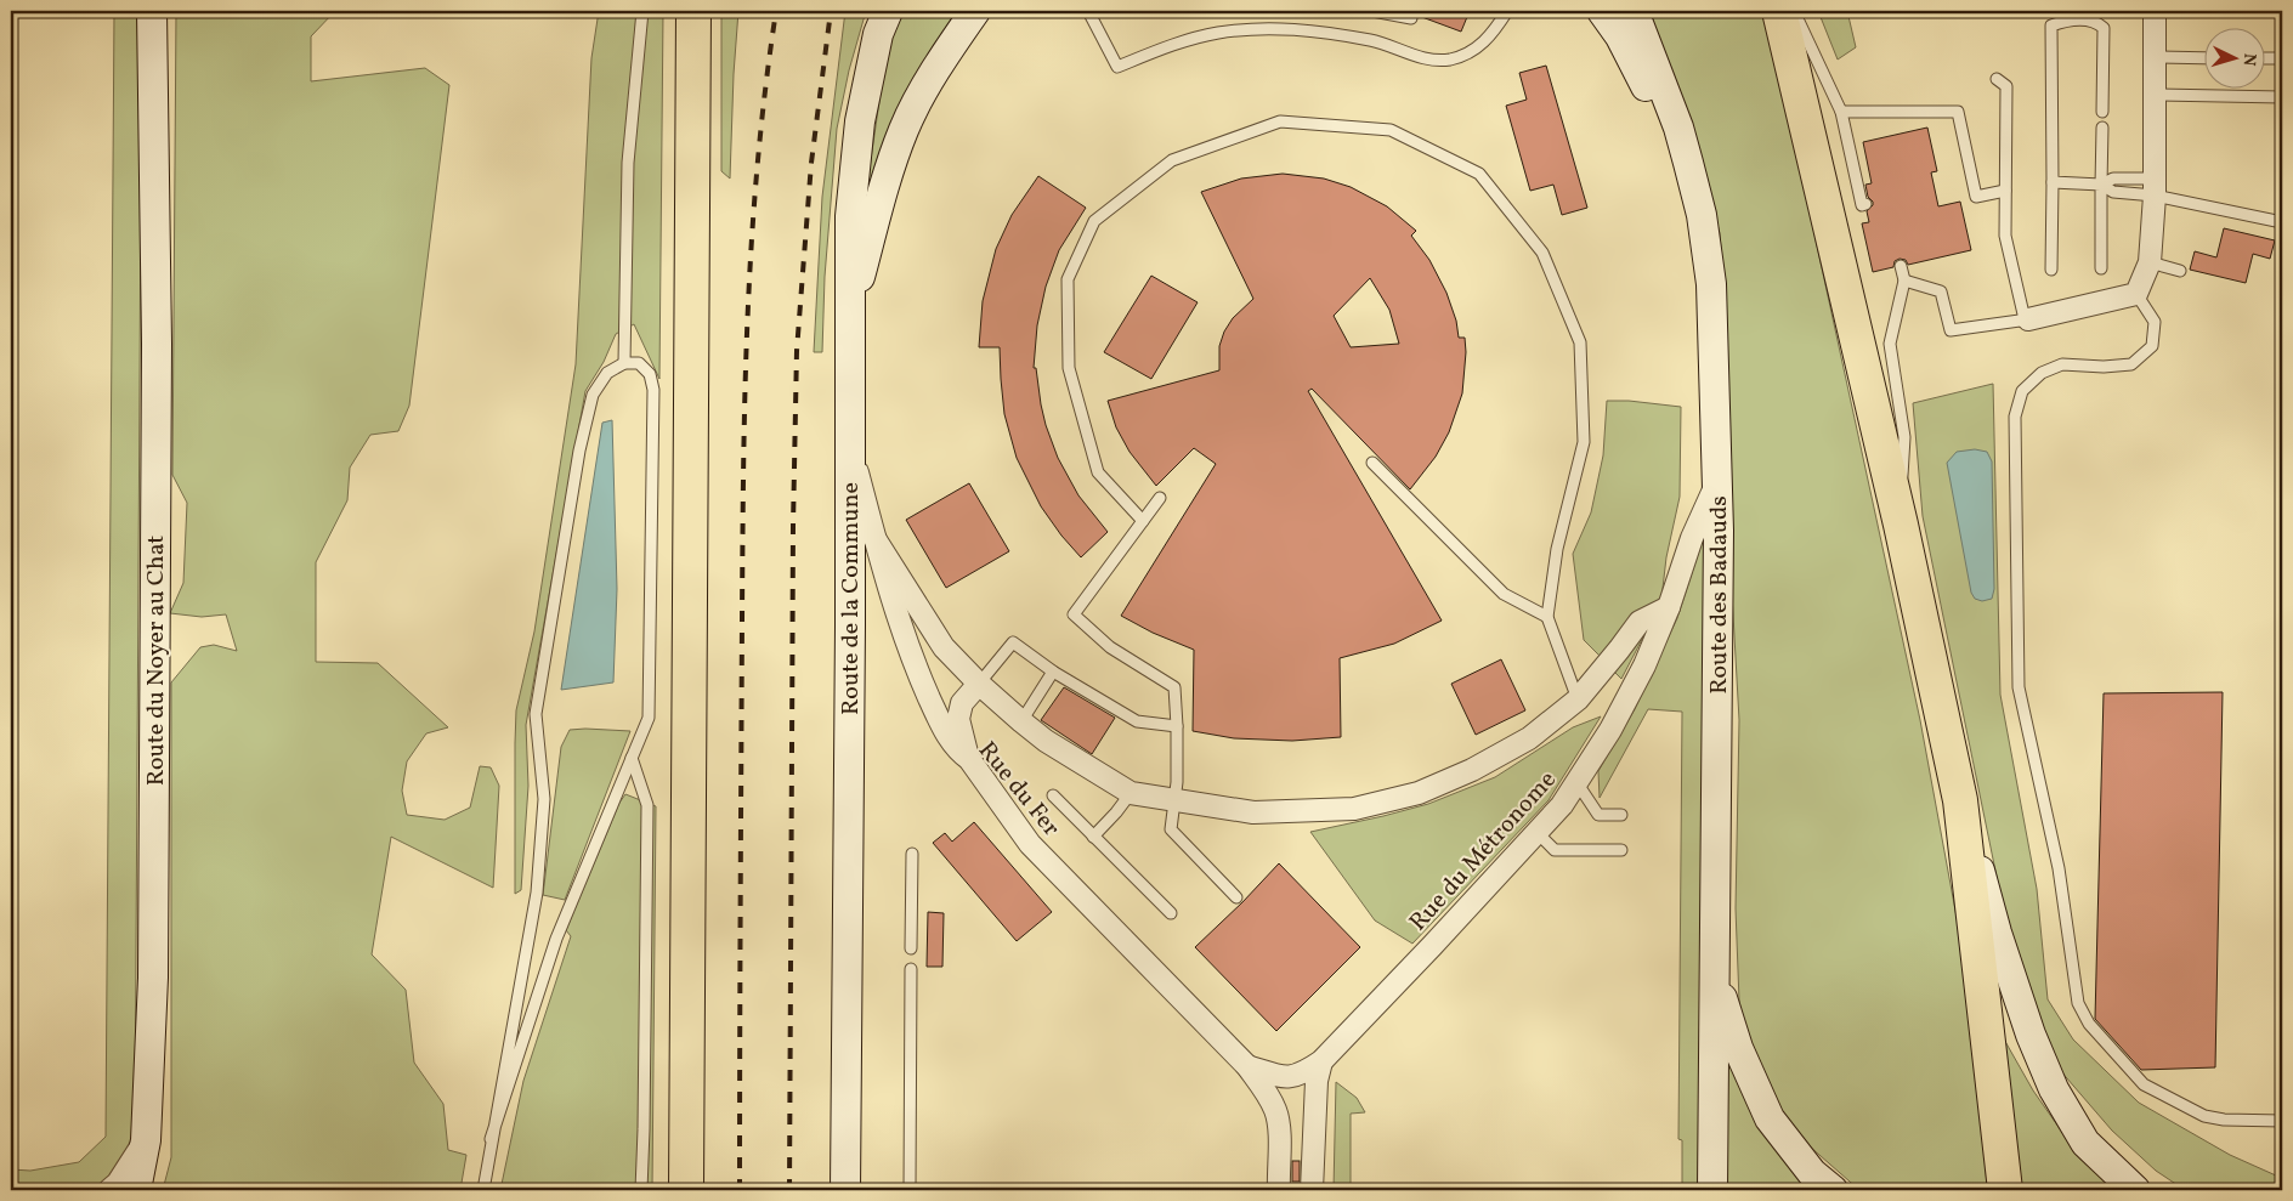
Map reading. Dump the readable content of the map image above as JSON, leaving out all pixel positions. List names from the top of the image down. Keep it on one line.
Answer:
{"streets":{"main road":["Route des Badauds","Route de la Commune","Route du Noyer au Chat"],"street":["Rue du Fer","Rue du Métronome"]},"crossings":[["Route des Badauds","Rue du Métronome"],["Route de la Commune","Rue du Fer"],["Rue du Fer","Rue du Métronome"]],"north":"right"}
